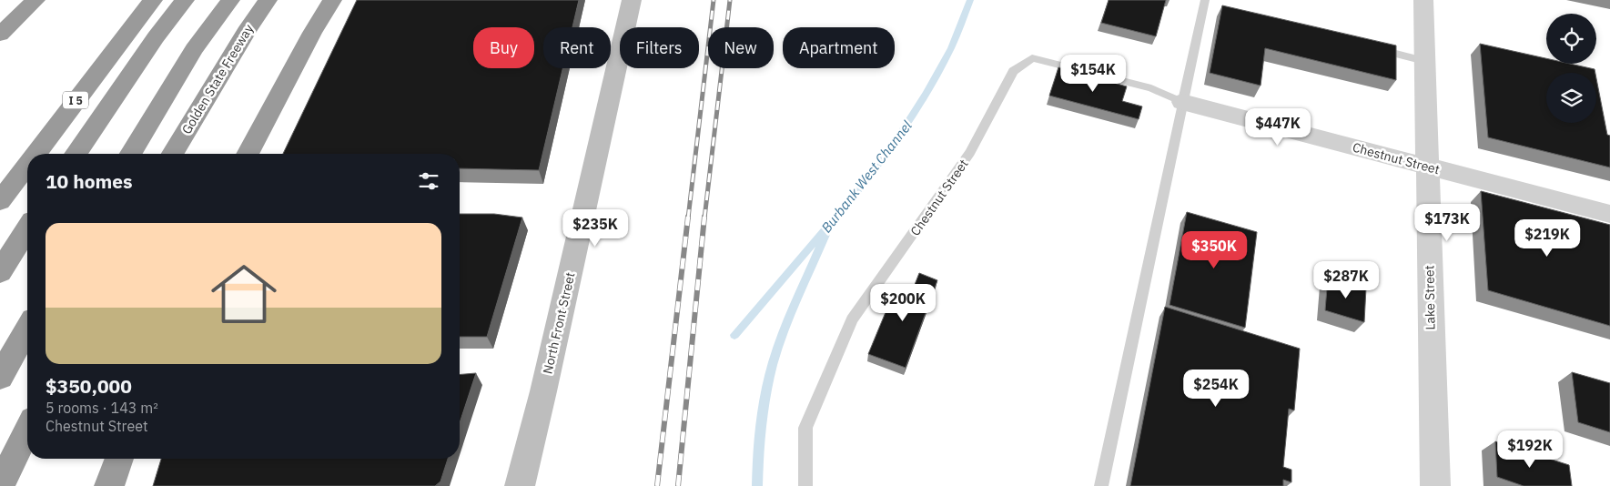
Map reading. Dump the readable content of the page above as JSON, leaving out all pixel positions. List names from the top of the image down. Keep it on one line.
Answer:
{"streets":{"highway":["Golden State Freeway","I 5"],"main road":["North Front Street"],"street":["Chestnut Street","Lake Street"]},"crossings":[["Chestnut Street","Lake Street"]],"water":["Burbank West Channel"],"page":{"chip":["Buy","Rent","Filters","New","Apartment"],"price":["$154K","$447K","$173K","$235K","$219K","$350K","$287K","$200K","$254K","$192K"],"heading":"10 homes","list":[{"name":"$350,000","note":"5 rooms · 143 m² · Chestnut Street"}]}}
